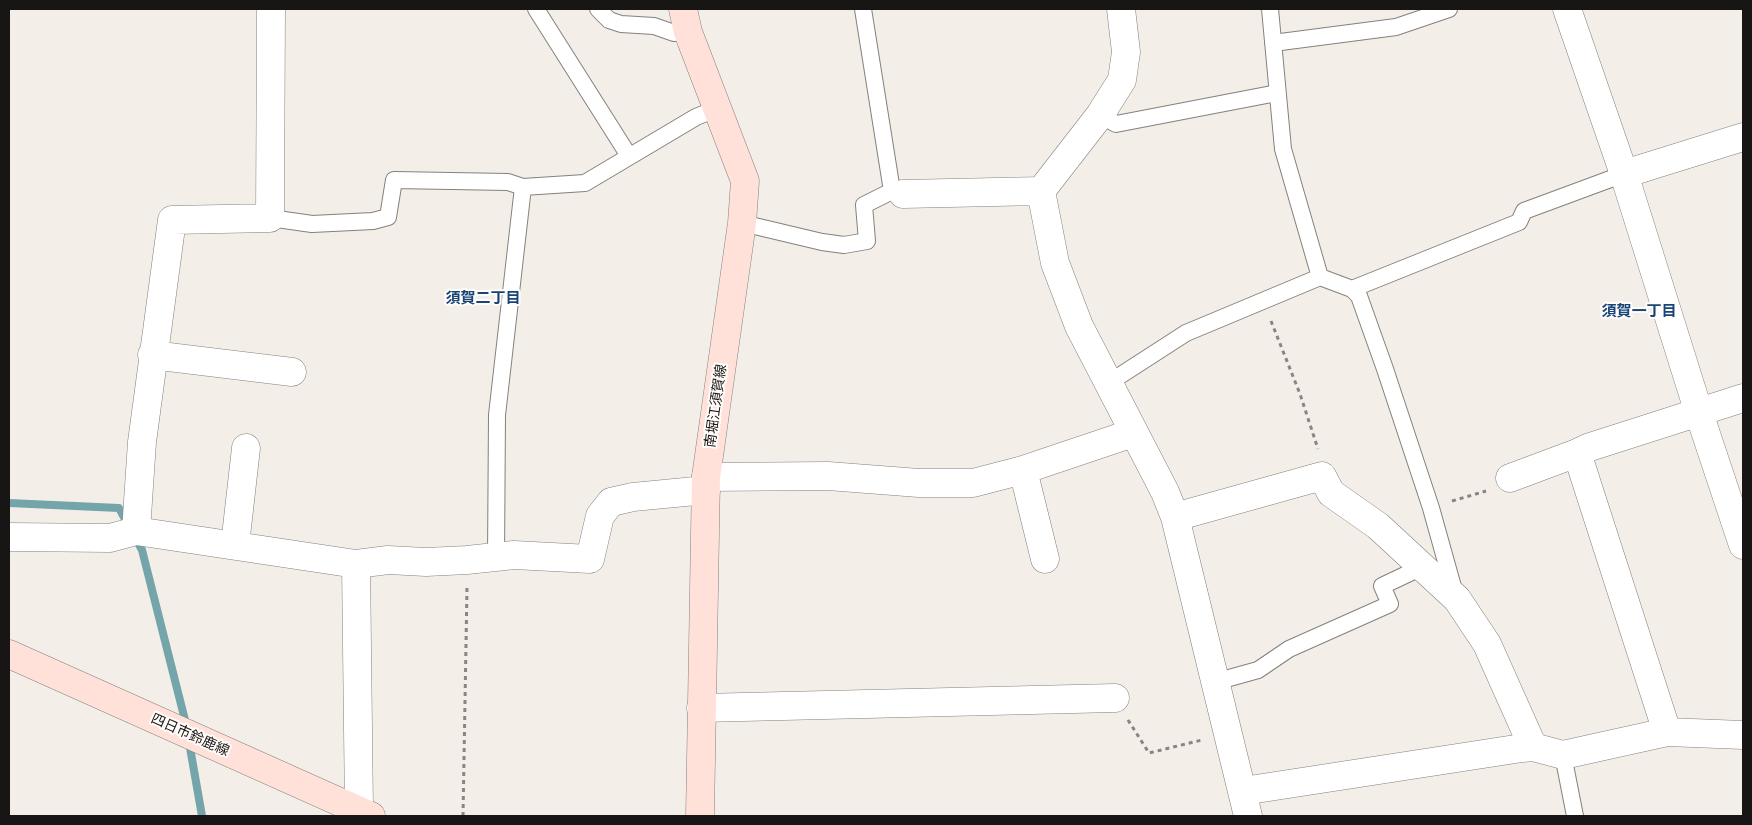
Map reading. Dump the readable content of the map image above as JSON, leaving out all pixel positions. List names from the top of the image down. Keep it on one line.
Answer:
{"streets":{"main road":["南堀江須賀線","四日市鈴鹿線"]},"districts":["須賀二丁目","須賀一丁目"]}
